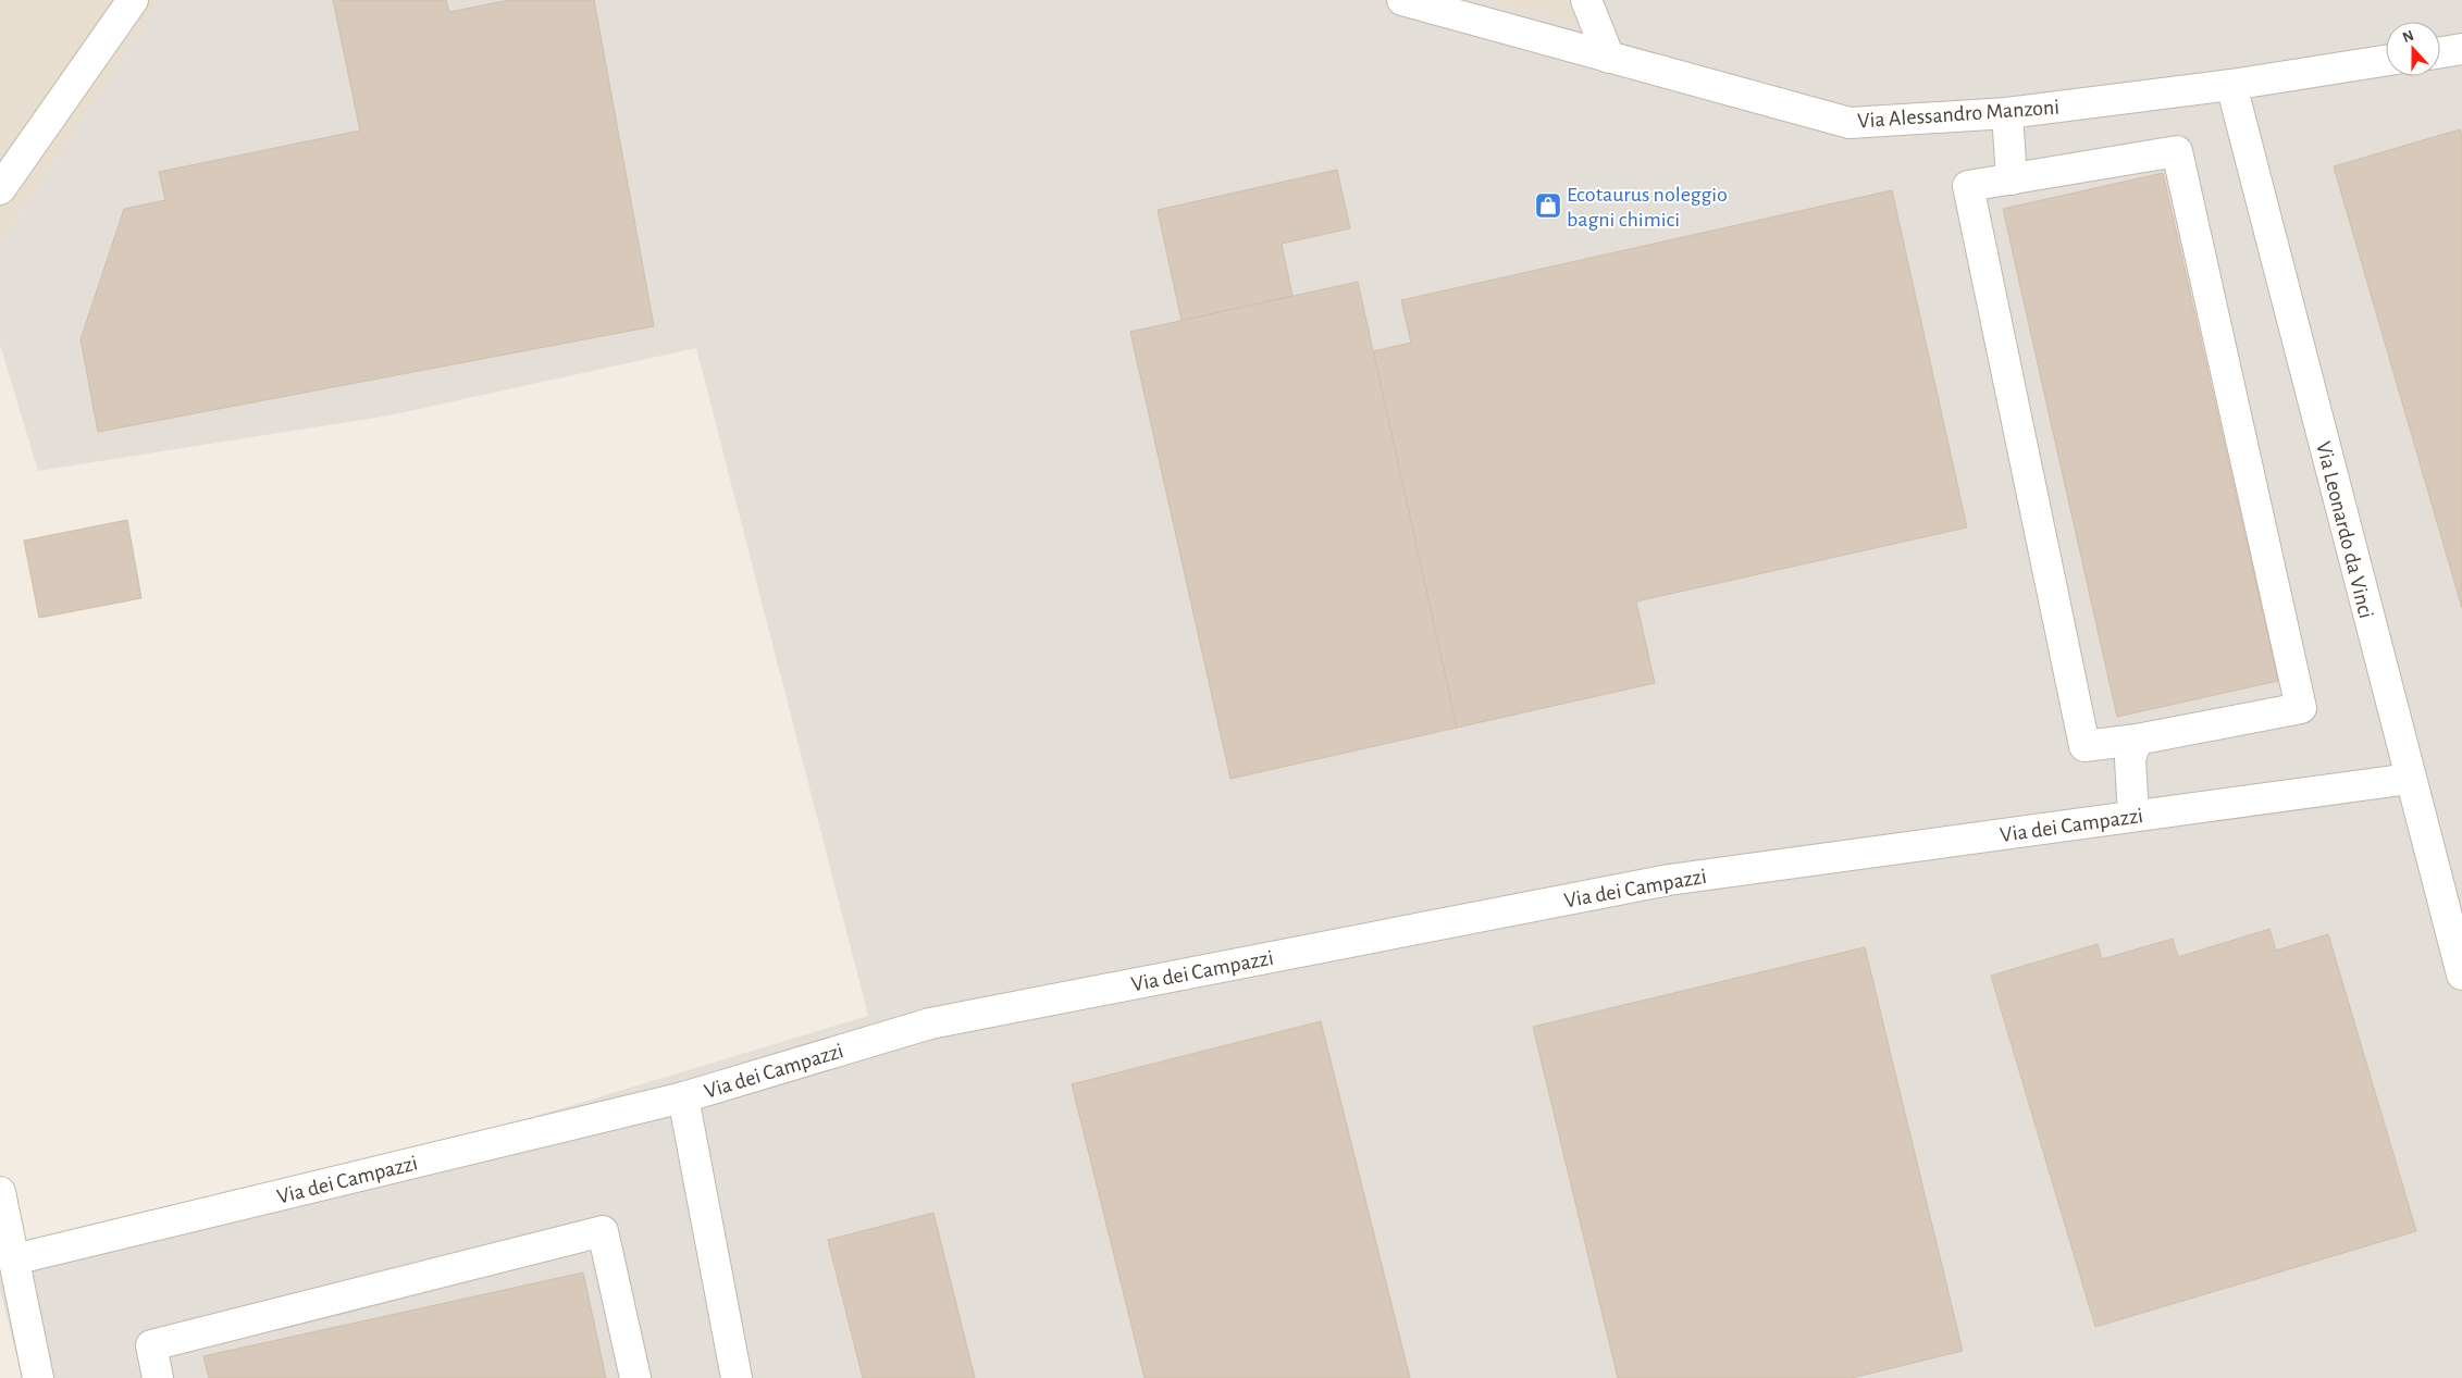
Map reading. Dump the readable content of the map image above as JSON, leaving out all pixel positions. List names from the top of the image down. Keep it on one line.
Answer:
{"streets":{"street":["Via Alessandro Manzoni","Via Leonardo da Vinci","Via dei Campazzi"]},"crossings":[["Via Alessandro Manzoni","Via Leonardo da Vinci"],["Via Leonardo da Vinci","Via dei Campazzi"]],"places":{"shop":["Ecotaurus noleggio bagni chimici"]},"north":"top"}
